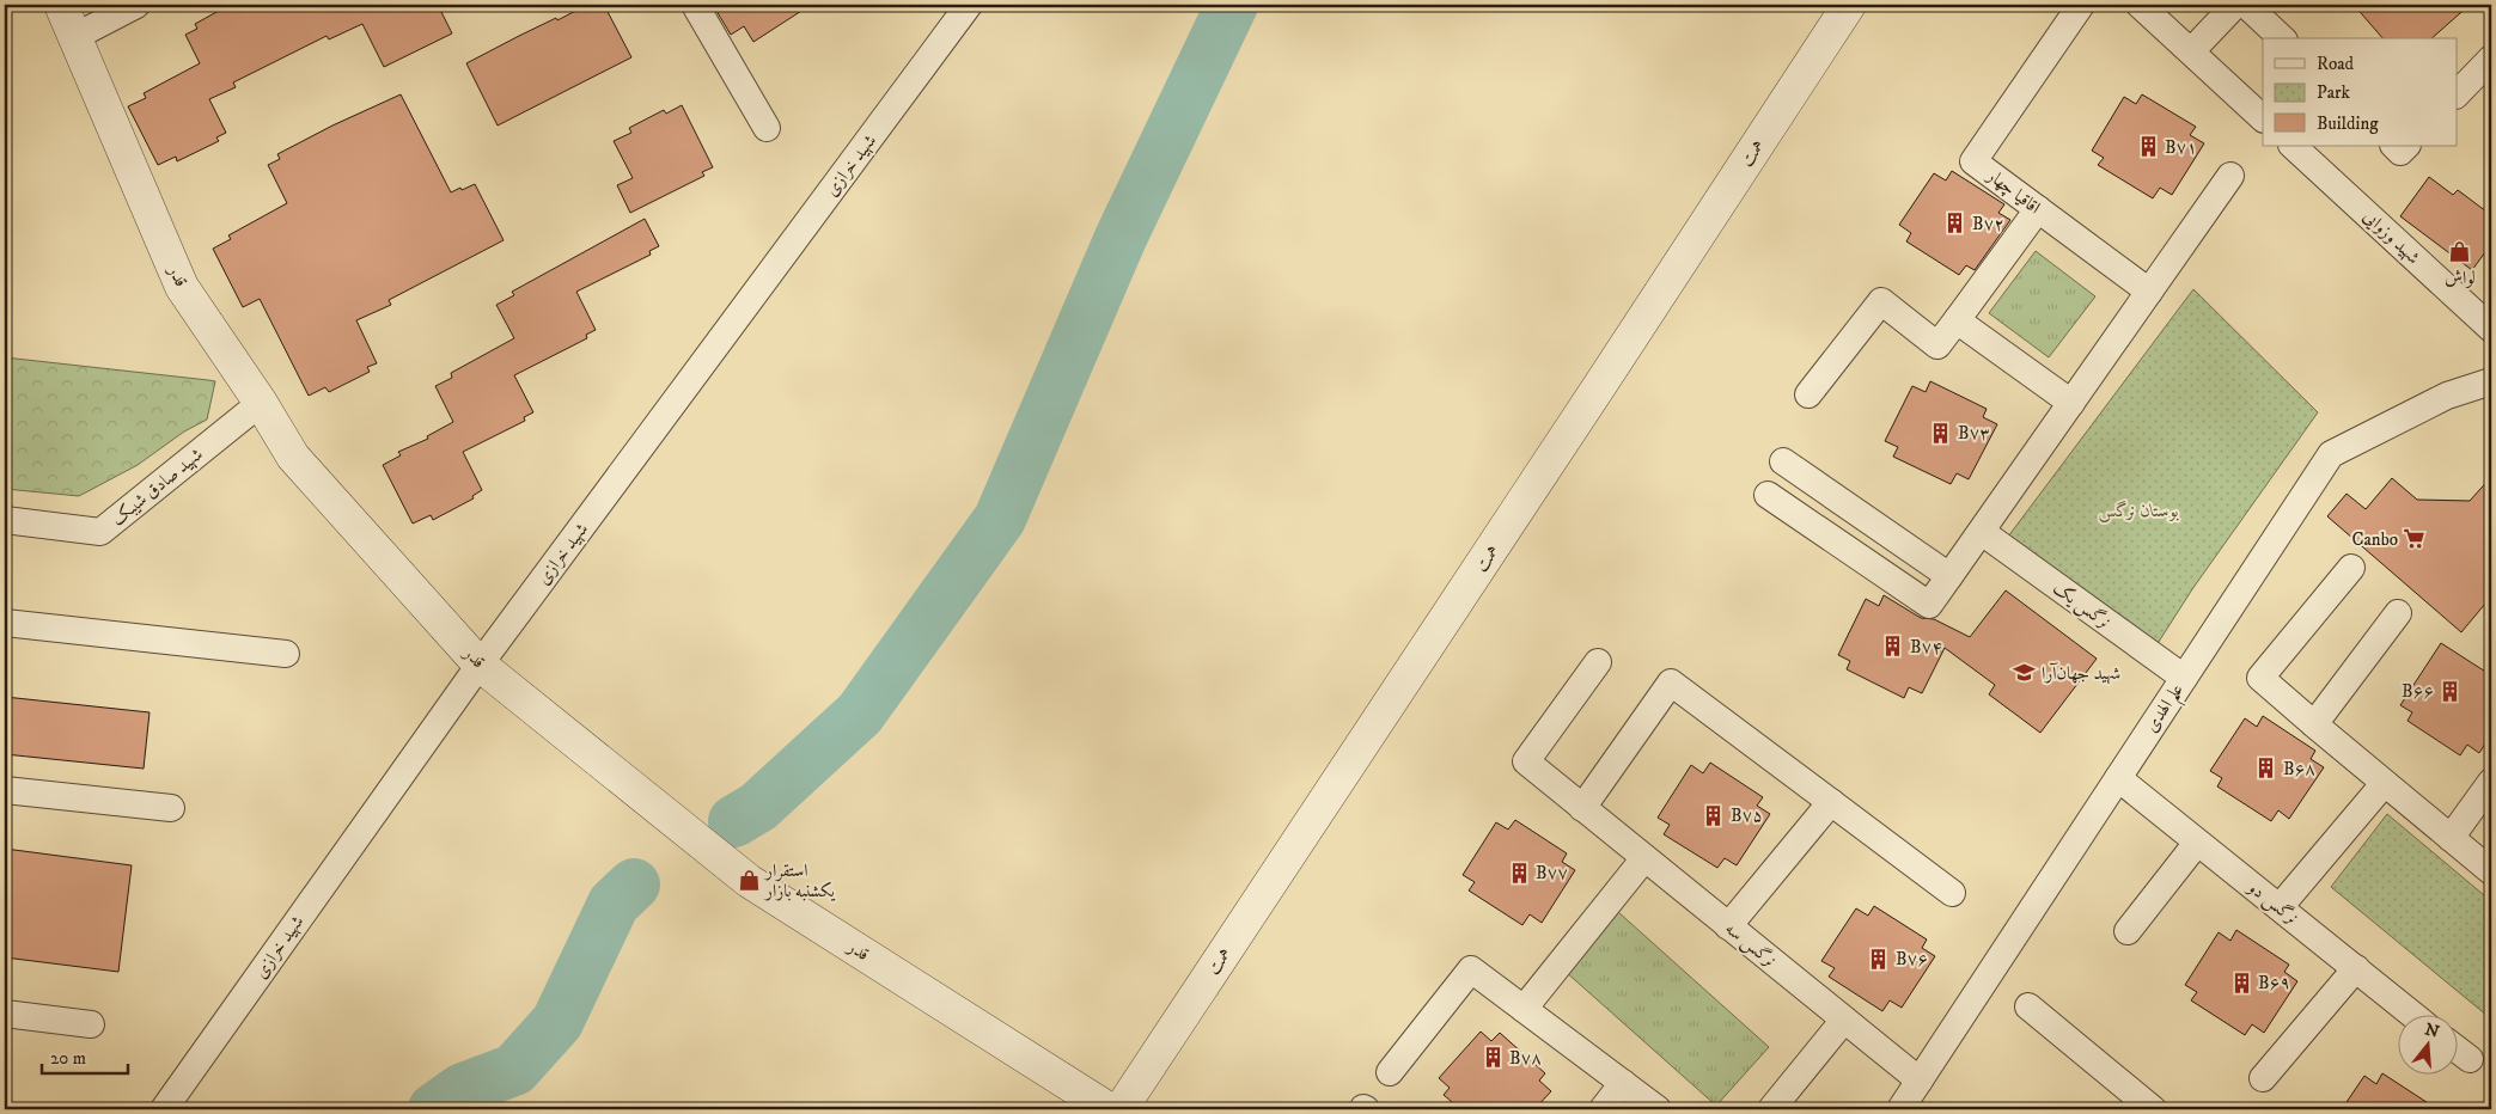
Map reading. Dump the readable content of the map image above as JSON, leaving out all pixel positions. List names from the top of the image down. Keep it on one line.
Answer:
{"streets":{"street":["همت","شهید خرازی","اقاقیا چهار","شهید وزوایی","قدر","شهید صادق شیبک","نرگس یک","علم الهدی","نرگس دو","نرگس سه"]},"crossings":[["شهید خرازی","قدر"],["قدر","شهید صادق شیبک"],["نرگس یک","علم الهدی"],["علم الهدی","نرگس دو"],["علم الهدی","نرگس سه"]],"parks":["بوستان نرگس"],"places":{"building":["B۷۱","B۷۲","B۷۳","B۷۴","B۶۶","B۶۸","B۷۵","B۷۷","B۷۶","B۶۹","B۷۸"],"shop":["لواش","استقرار یکشنبه بازار"],"supermarket":["Canbo"],"school or university":["شهید جهان‌آرا"]},"legend":["Road","Park","Building"],"scale_bar":"20 m","north":"top"}
